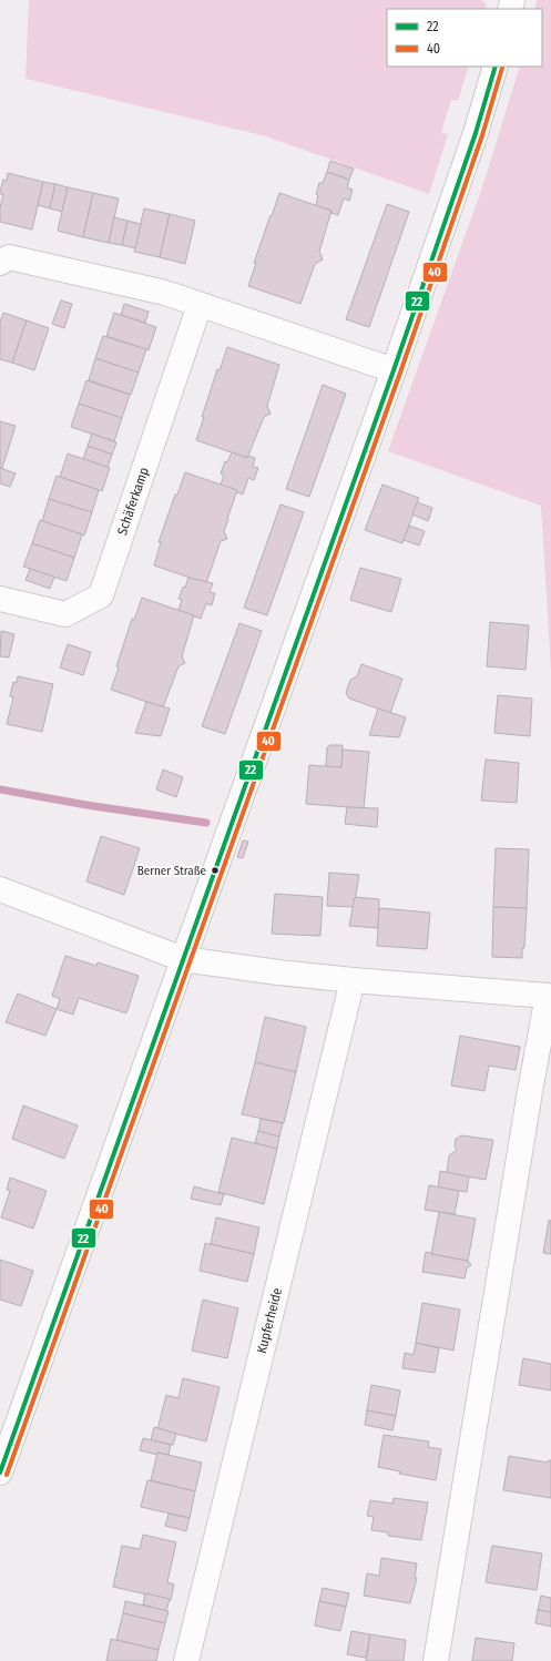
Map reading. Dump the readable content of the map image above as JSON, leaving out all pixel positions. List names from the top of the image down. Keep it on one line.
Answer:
{"streets":{"street":["Schäferkamp","Kupferheide"]},"places":["Berner Straße"],"lines":["transit line 22","transit line 40"],"legend":["22","40"]}
